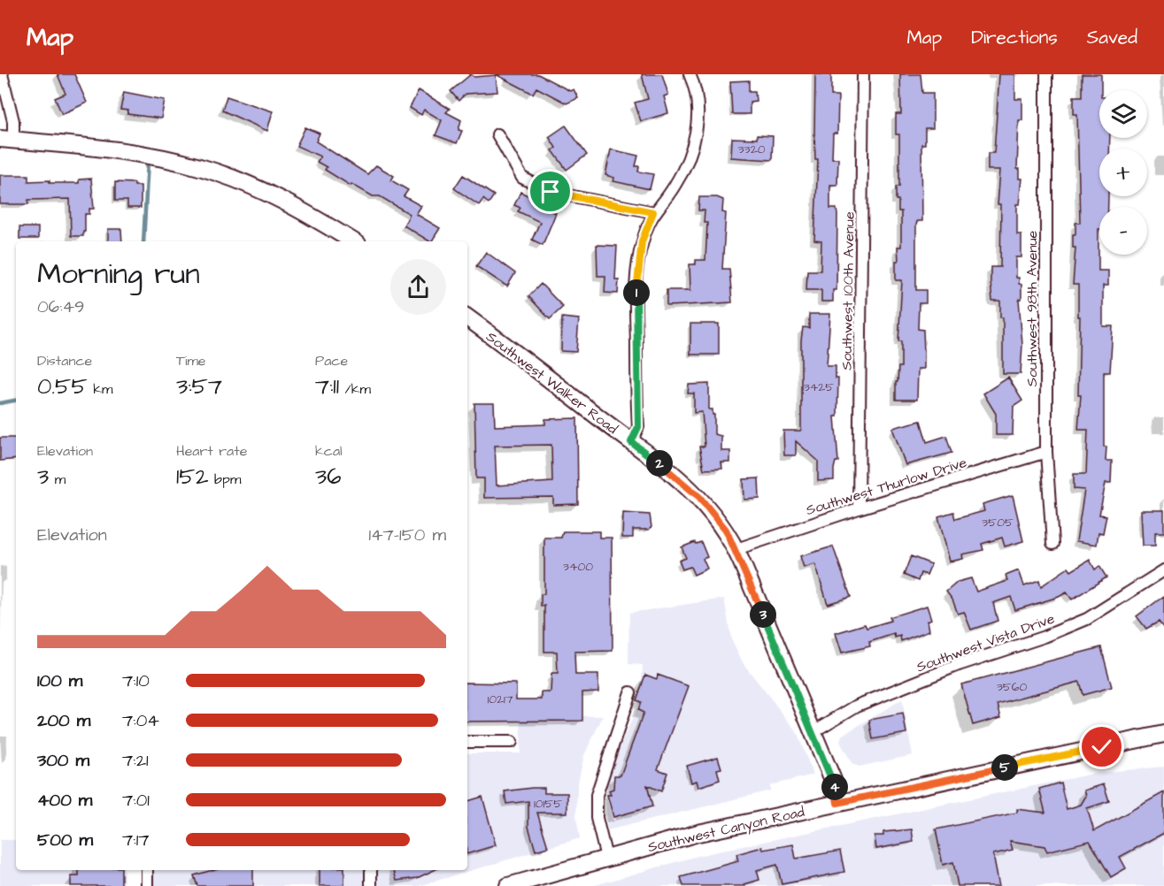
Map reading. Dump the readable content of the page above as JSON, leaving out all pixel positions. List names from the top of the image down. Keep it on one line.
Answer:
{"streets":{"main road":["Southwest Walker Road","Southwest Canyon Road"],"street":["Southwest 100th Avenue","Southwest 98th Avenue","Southwest Thurlow Drive","Southwest Vista Drive"]},"crossings":[["Southwest 100th Avenue","Southwest Thurlow Drive"],["Southwest 98th Avenue","Southwest Thurlow Drive"],["Southwest Walker Road","Southwest Thurlow Drive"],["Southwest Walker Road","Southwest Vista Drive"],["Southwest Walker Road","Southwest Canyon Road"]],"house_numbers":["3320","3425","3505","3400","3560","10217","10155"],"page":{"header":"Map","nav":["Map","Directions","Saved"],"map_buttons":["+","−"],"heading":["Morning run","06:49"],"pins":["1","2","3","5","4"],"stats":[["Distance","0.55 km"],["Time","3:57"],["Pace","7:11 /km"],["Elevation","3 m"],["Heart rate","152 bpm"],["kcal","36"]],"chart":["Elevation","147–150 m"],"list":[{"name":"100 m","note":"7:10"},{"name":"200 m","note":"7:04"},{"name":"300 m","note":"7:21"},{"name":"400 m","note":"7:01"},{"name":"500 m","note":"7:17"}]}}
